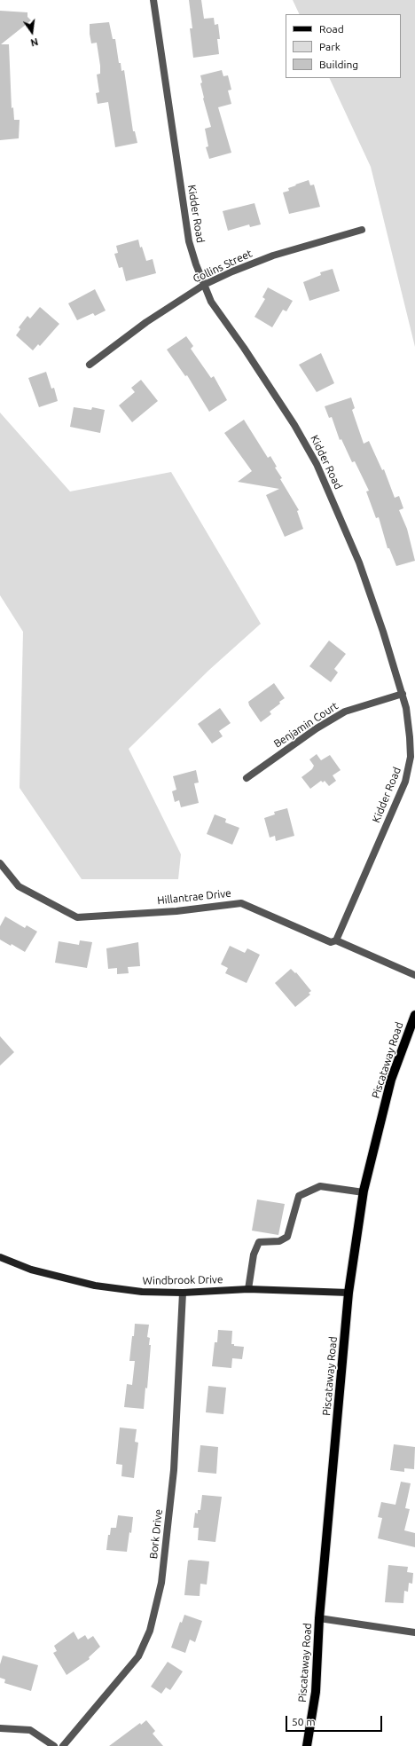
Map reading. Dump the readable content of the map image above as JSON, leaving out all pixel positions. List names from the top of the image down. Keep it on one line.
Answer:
{"streets":{"main road":["Piscataway Road"],"street":["Kidder Road","Collins Street","Benjamin Court","Hillantrae Drive","Windbrook Drive","Bork Drive"]},"crossings":[["Kidder Road","Collins Street"],["Kidder Road","Benjamin Court"],["Kidder Road","Hillantrae Drive"],["Piscataway Road","Windbrook Drive"],["Windbrook Drive","Bork Drive"]],"legend":["Road","Park","Building"],"scale_bar":"50 m","north":"bottom"}
